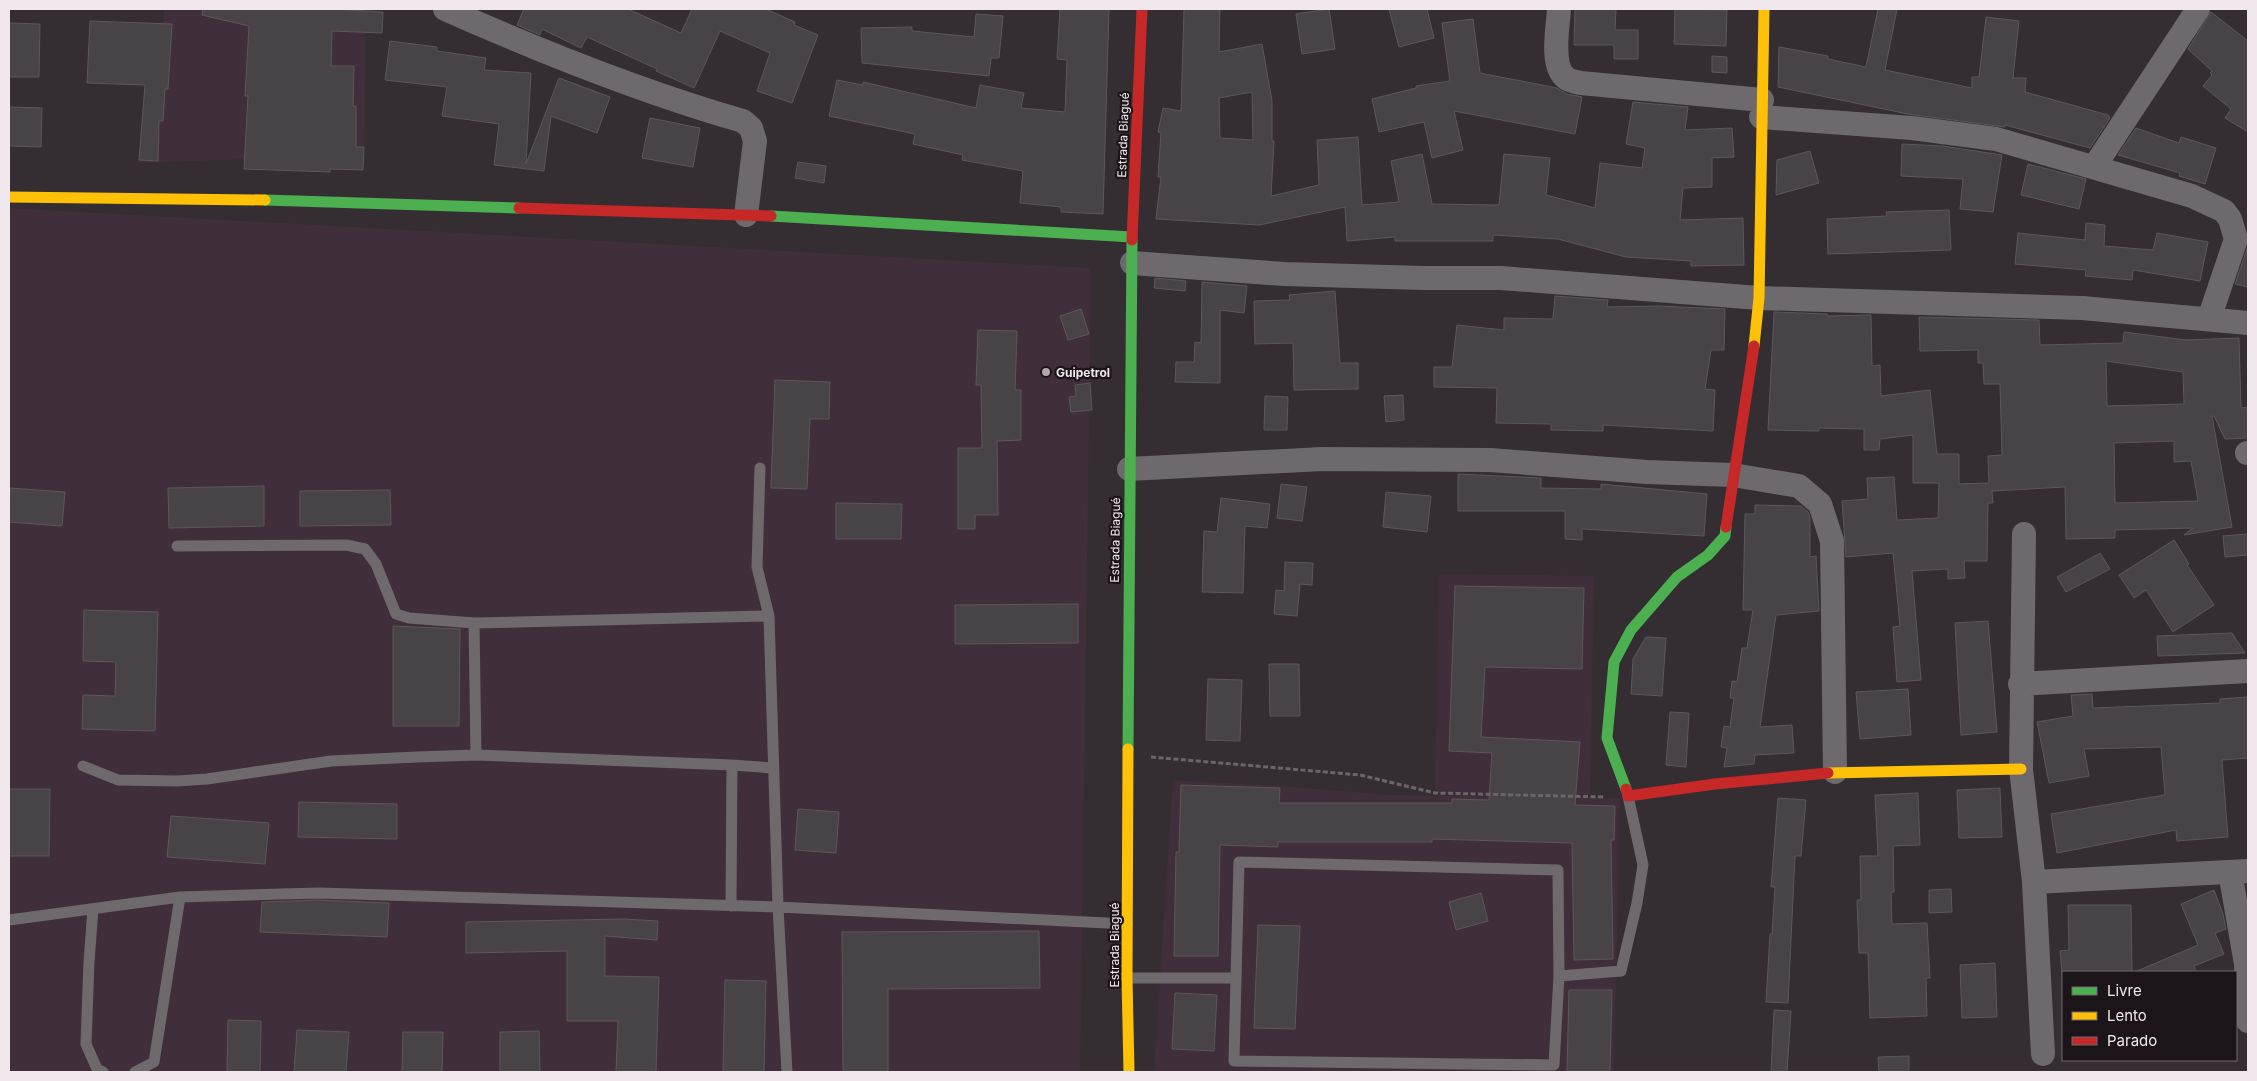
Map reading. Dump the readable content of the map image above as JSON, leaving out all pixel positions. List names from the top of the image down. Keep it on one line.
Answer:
{"streets":{"street":["Estrada Biagué"]},"places":["Guipetrol"],"legend":["Livre","Lento","Parado"]}
